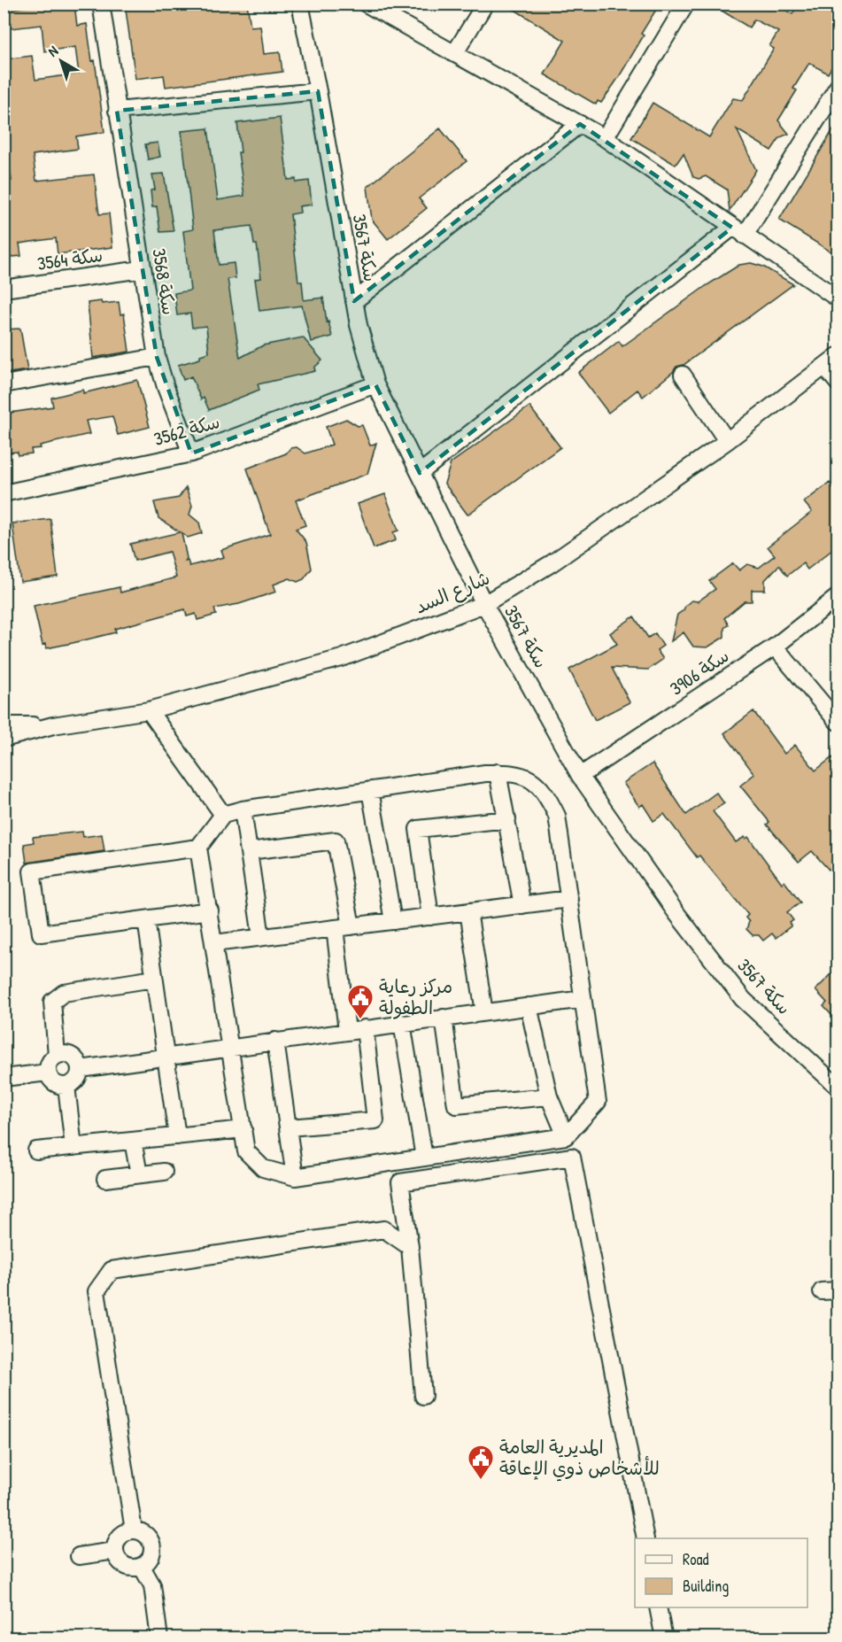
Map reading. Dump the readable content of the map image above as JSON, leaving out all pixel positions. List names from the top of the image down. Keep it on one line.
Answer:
{"streets":{"street":["سكة 3567","سكة 3564","سكة 3568","سكة 3562","شارع السد","سكة 3906"]},"crossings":[["سكة 3567","سكة 3562"],["سكة 3567","شارع السد"],["سكة 3567","سكة 3906"],["سكة 3564","سكة 3568"],["سكة 3568","سكة 3562"]],"places":{"public building":["مركز رعاية الطفولة","المديرية العامة للأشخاص ذوي الإعاقة"]},"legend":["Road","Building"],"north":"top left"}
